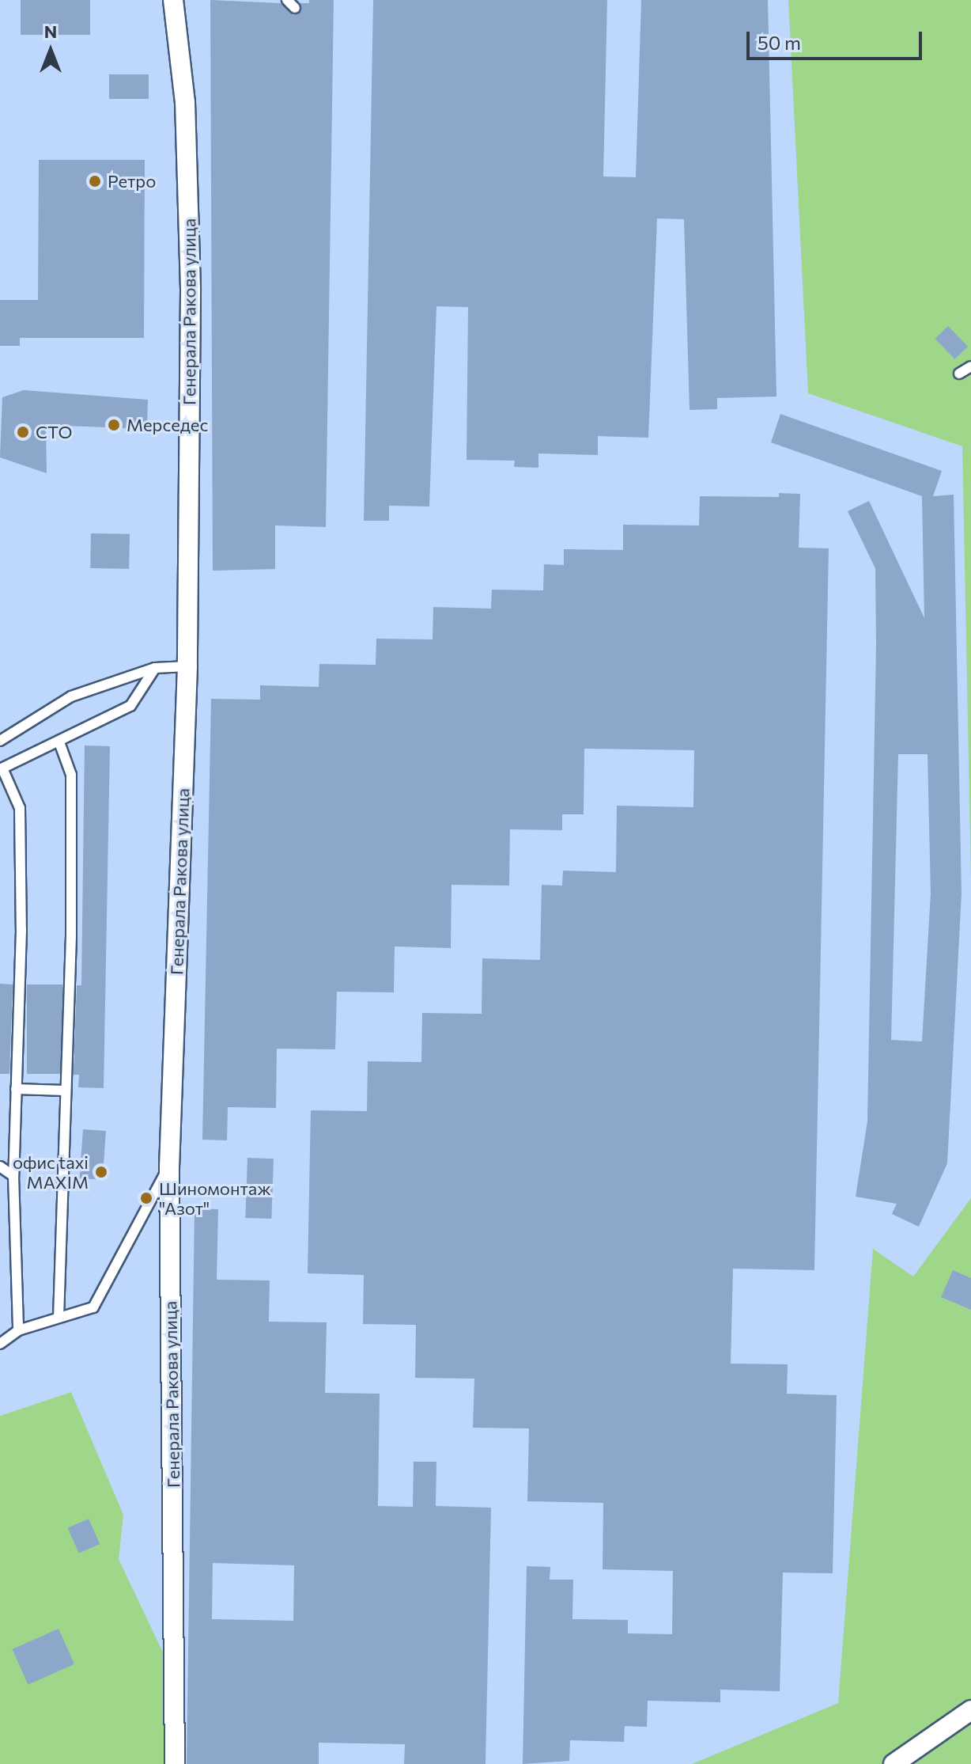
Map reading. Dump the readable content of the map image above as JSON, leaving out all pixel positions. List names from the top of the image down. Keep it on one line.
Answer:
{"streets":{"street":["Генерала Ракова улица"]},"places":["Ретро","Мерседес","СТО","офис taxi MAXIM","Шиномонтаж \"Азот\""],"scale_bar":"50 m","north":"top"}
